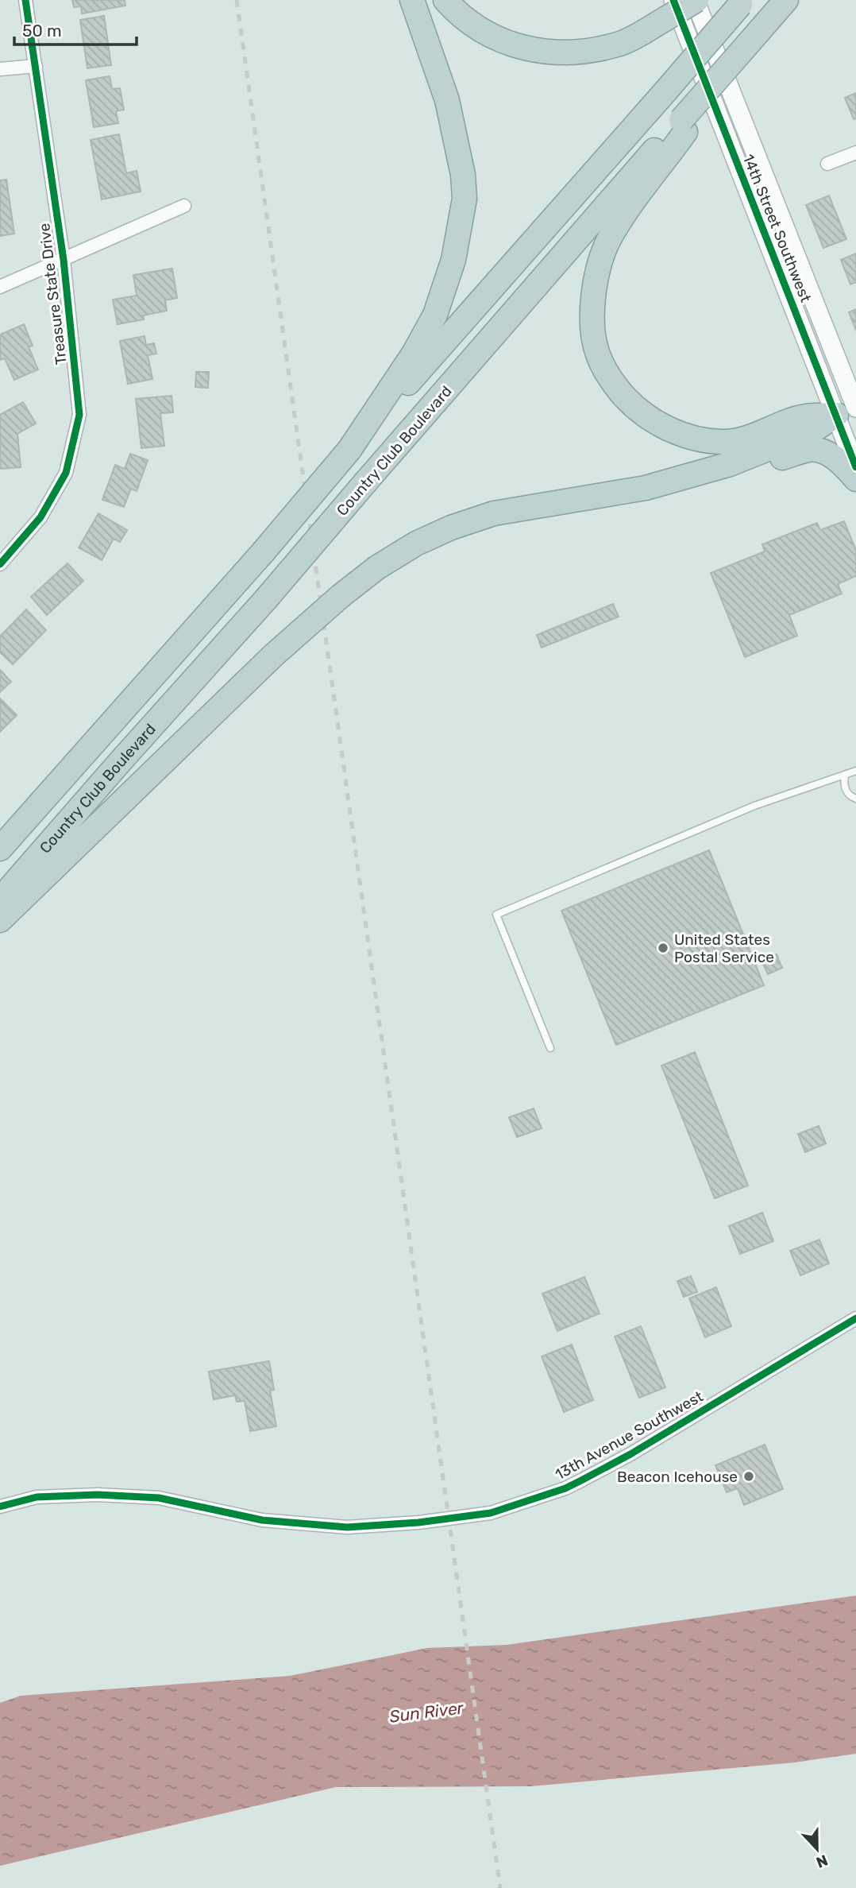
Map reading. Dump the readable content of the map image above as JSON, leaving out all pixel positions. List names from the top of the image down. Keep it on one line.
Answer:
{"streets":{"highway":["Country Club Boulevard"],"street":["14th Street Southwest","Treasure State Drive","13th Avenue Southwest"]},"water":["Sun River"],"places":["United States Postal Service","Beacon Icehouse"],"scale_bar":"50 m","north":"bottom"}
